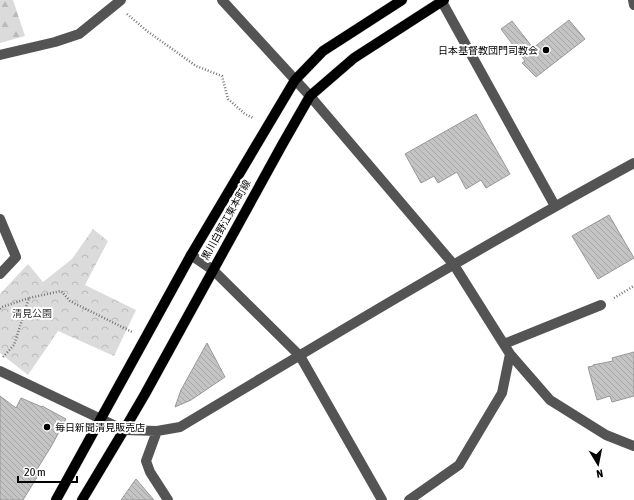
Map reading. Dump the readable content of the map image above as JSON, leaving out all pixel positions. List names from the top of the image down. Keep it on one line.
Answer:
{"streets":{"main road":["黒川白野江東本町線"]},"parks":["清見公園"],"places":["日本基督教団門司教会","毎日新聞清見販売店"],"scale_bar":"20 m","north":"bottom"}
